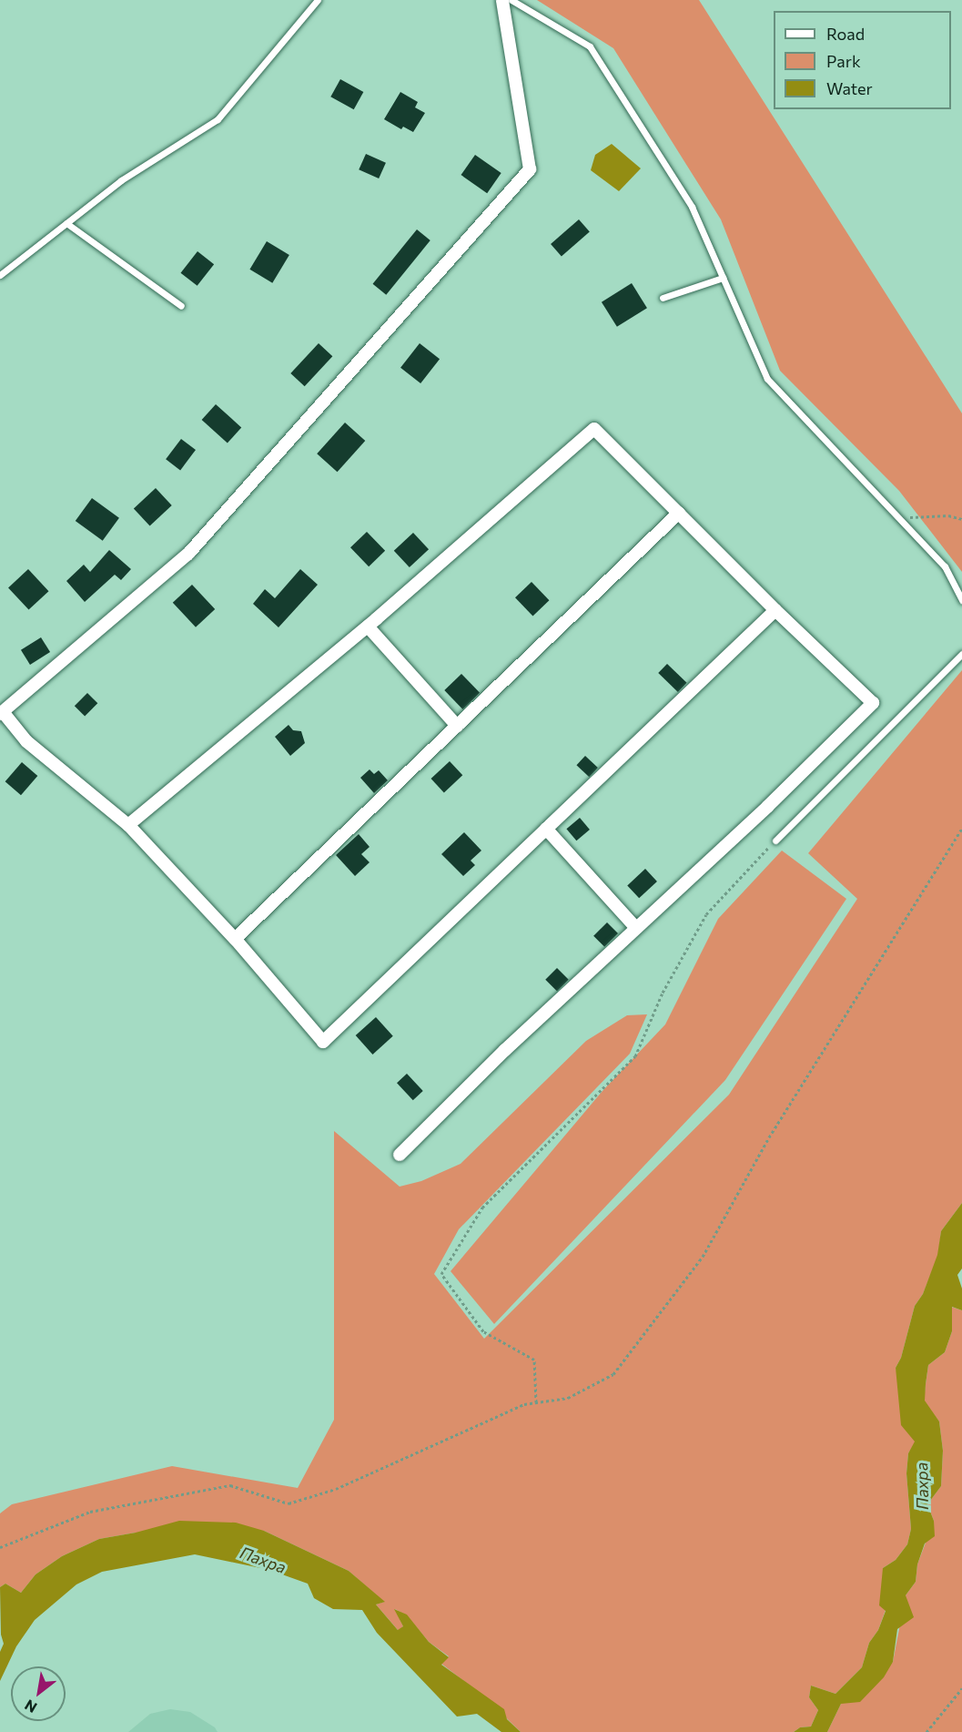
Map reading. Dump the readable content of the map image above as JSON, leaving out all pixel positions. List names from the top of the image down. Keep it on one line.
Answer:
{"water":["Пахра"],"legend":["Road","Park","Water"],"north":"bottom left"}
